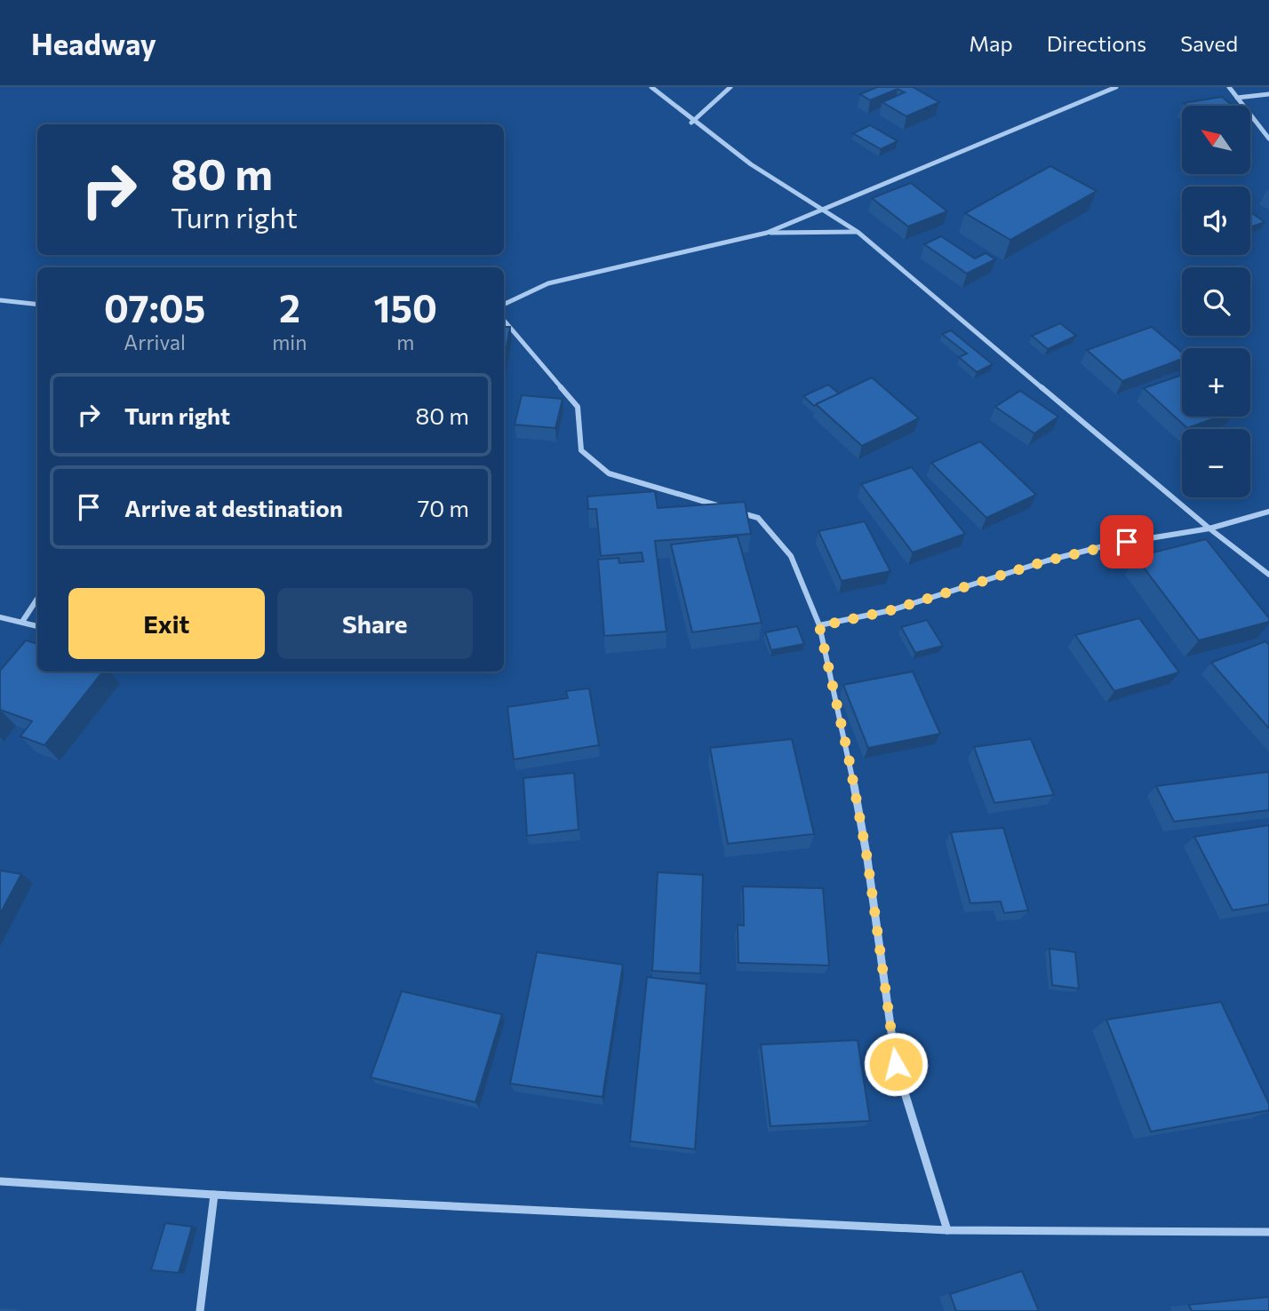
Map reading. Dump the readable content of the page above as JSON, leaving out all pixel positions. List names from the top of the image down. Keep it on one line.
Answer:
{"north":"top left","page":{"header":"Headway","nav":["Map","Directions","Saved"],"map_buttons":["+","−"],"turn":["80 m","Turn right"],"eta":["07:05","Arrival","2","min","150","m"],"list":[{"name":"Turn right","value":"80 m"},{"name":"Arrive at destination","value":"70 m"}],"buttons":["Exit","Share"]}}
